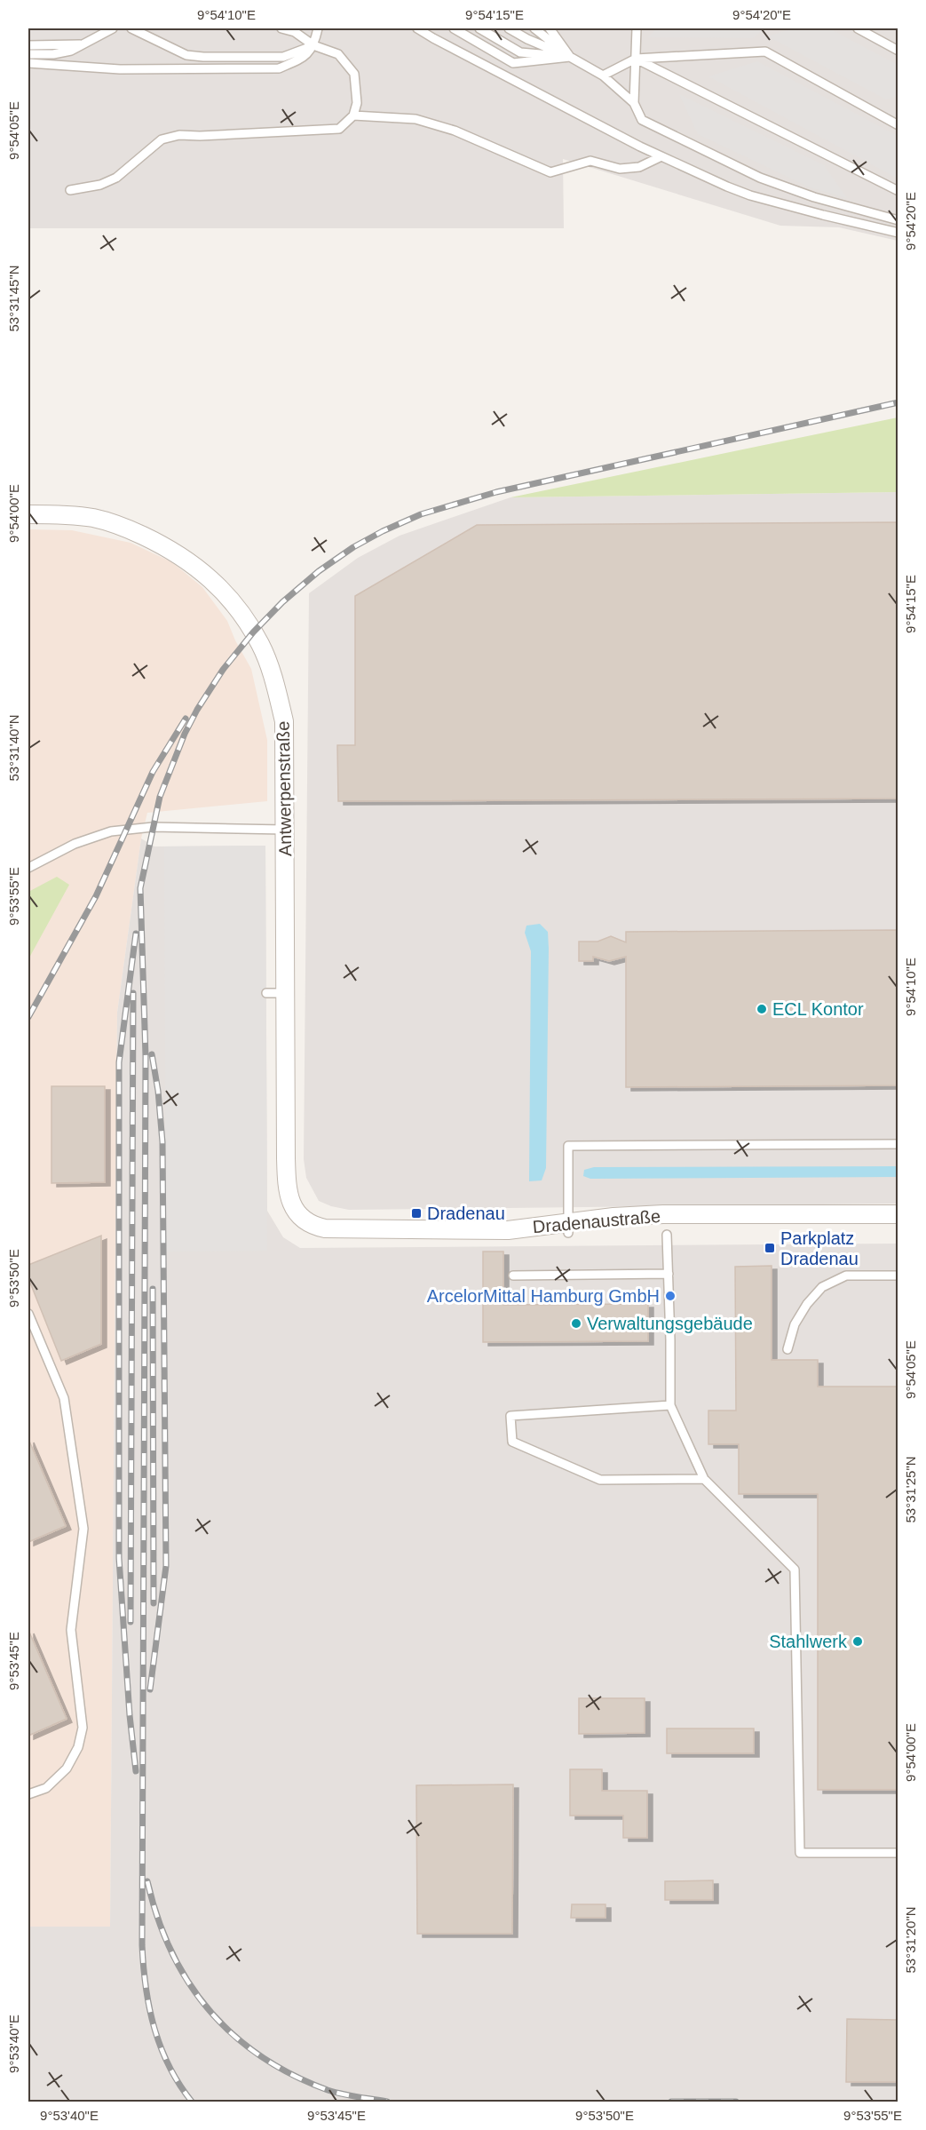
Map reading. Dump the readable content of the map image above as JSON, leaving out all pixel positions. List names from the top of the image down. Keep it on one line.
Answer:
{"streets":{"street":["Antwerpenstraße","Dradenaustraße"]},"crossings":[["Antwerpenstraße","Dradenaustraße"]],"places":{"other":["ECL Kontor","ArcelorMittal Hamburg GmbH","Verwaltungsgebäude","Stahlwerk"],"transit":["Dradenau","Parkplatz Dradenau"]},"coordinates":["9°54'10\"E","9°54'15\"E","9°54'20\"E","9°54'05\"E","53°31'45\"N","9°54'00\"E","53°31'40\"N","9°53'55\"E","9°53'50\"E","53°31'25\"N","9°53'45\"E","53°31'20\"N","9°53'40\"E"]}
